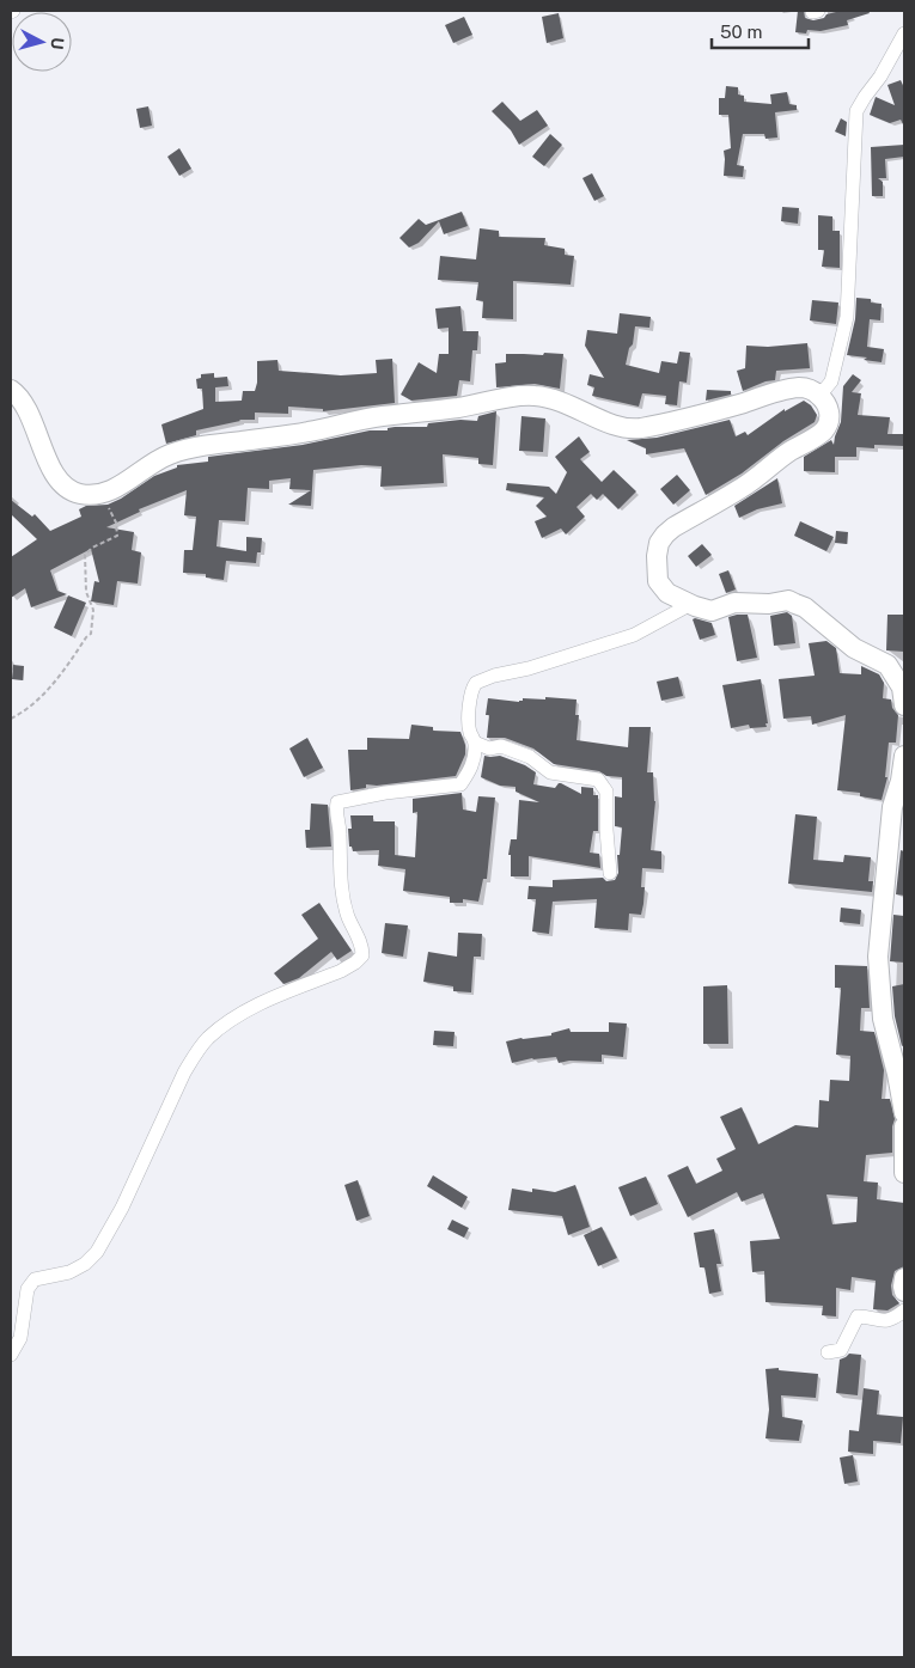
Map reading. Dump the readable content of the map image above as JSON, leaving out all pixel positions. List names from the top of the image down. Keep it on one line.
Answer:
{"scale_bar":"50 m","north":"right"}
